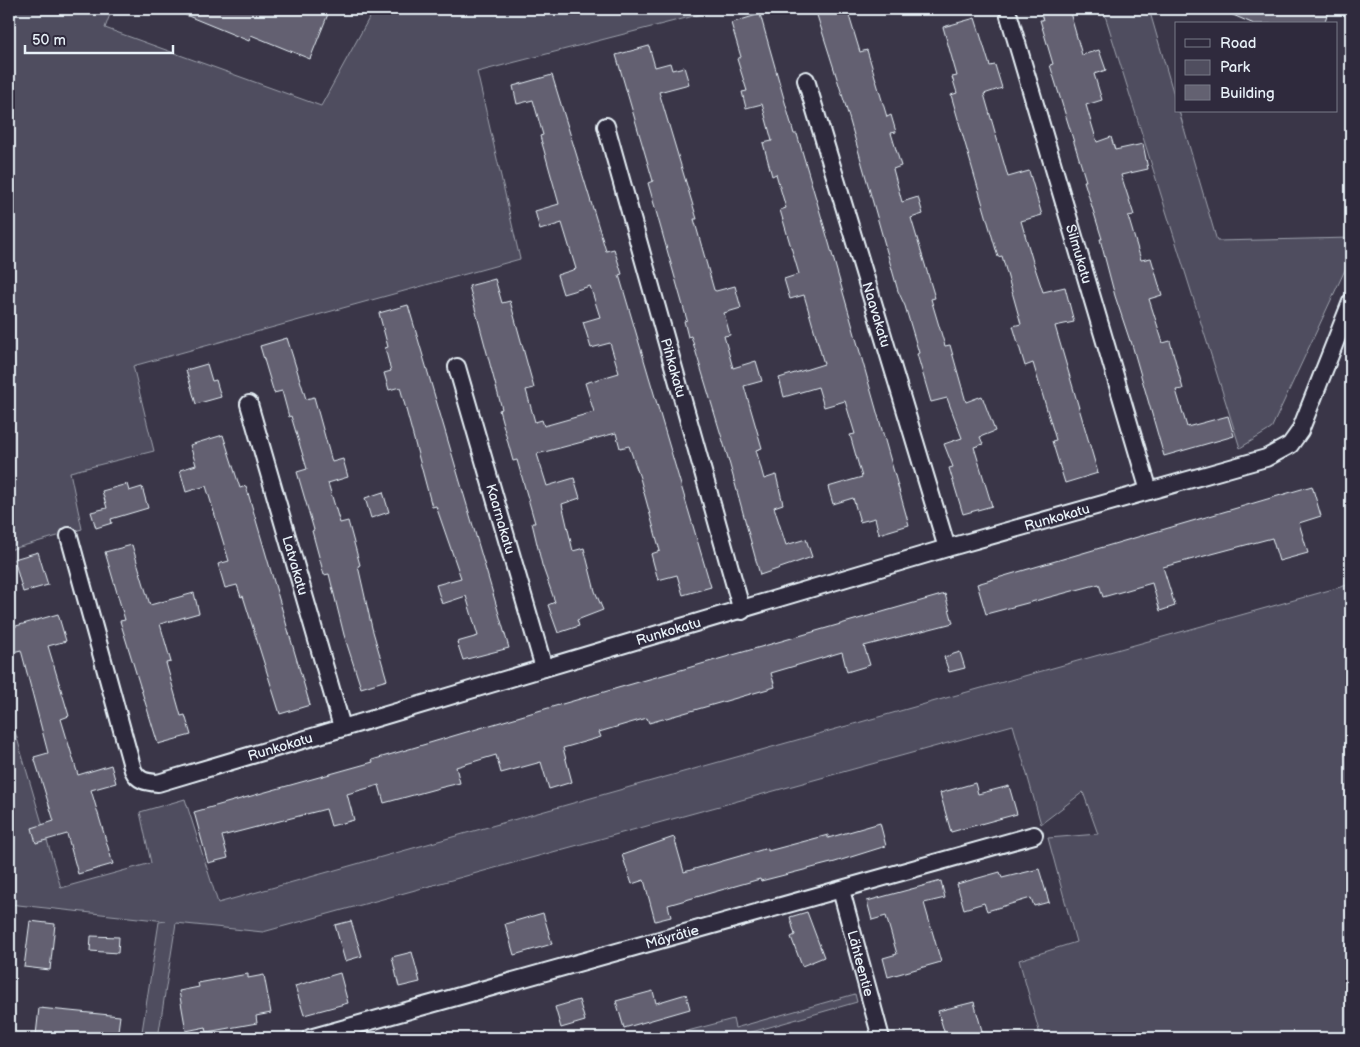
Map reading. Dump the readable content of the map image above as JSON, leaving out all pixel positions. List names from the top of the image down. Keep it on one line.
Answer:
{"streets":{"street":["Silmukatu","Naavakatu","Pihkakatu","Runkokatu","Kaarnakatu","Latvakatu","Mäyrätie","Lähteentie"]},"crossings":[["Silmukatu","Runkokatu"],["Naavakatu","Runkokatu"],["Pihkakatu","Runkokatu"],["Runkokatu","Kaarnakatu"],["Runkokatu","Latvakatu"],["Mäyrätie","Lähteentie"]],"legend":["Road","Park","Building"],"scale_bar":"50 m"}
